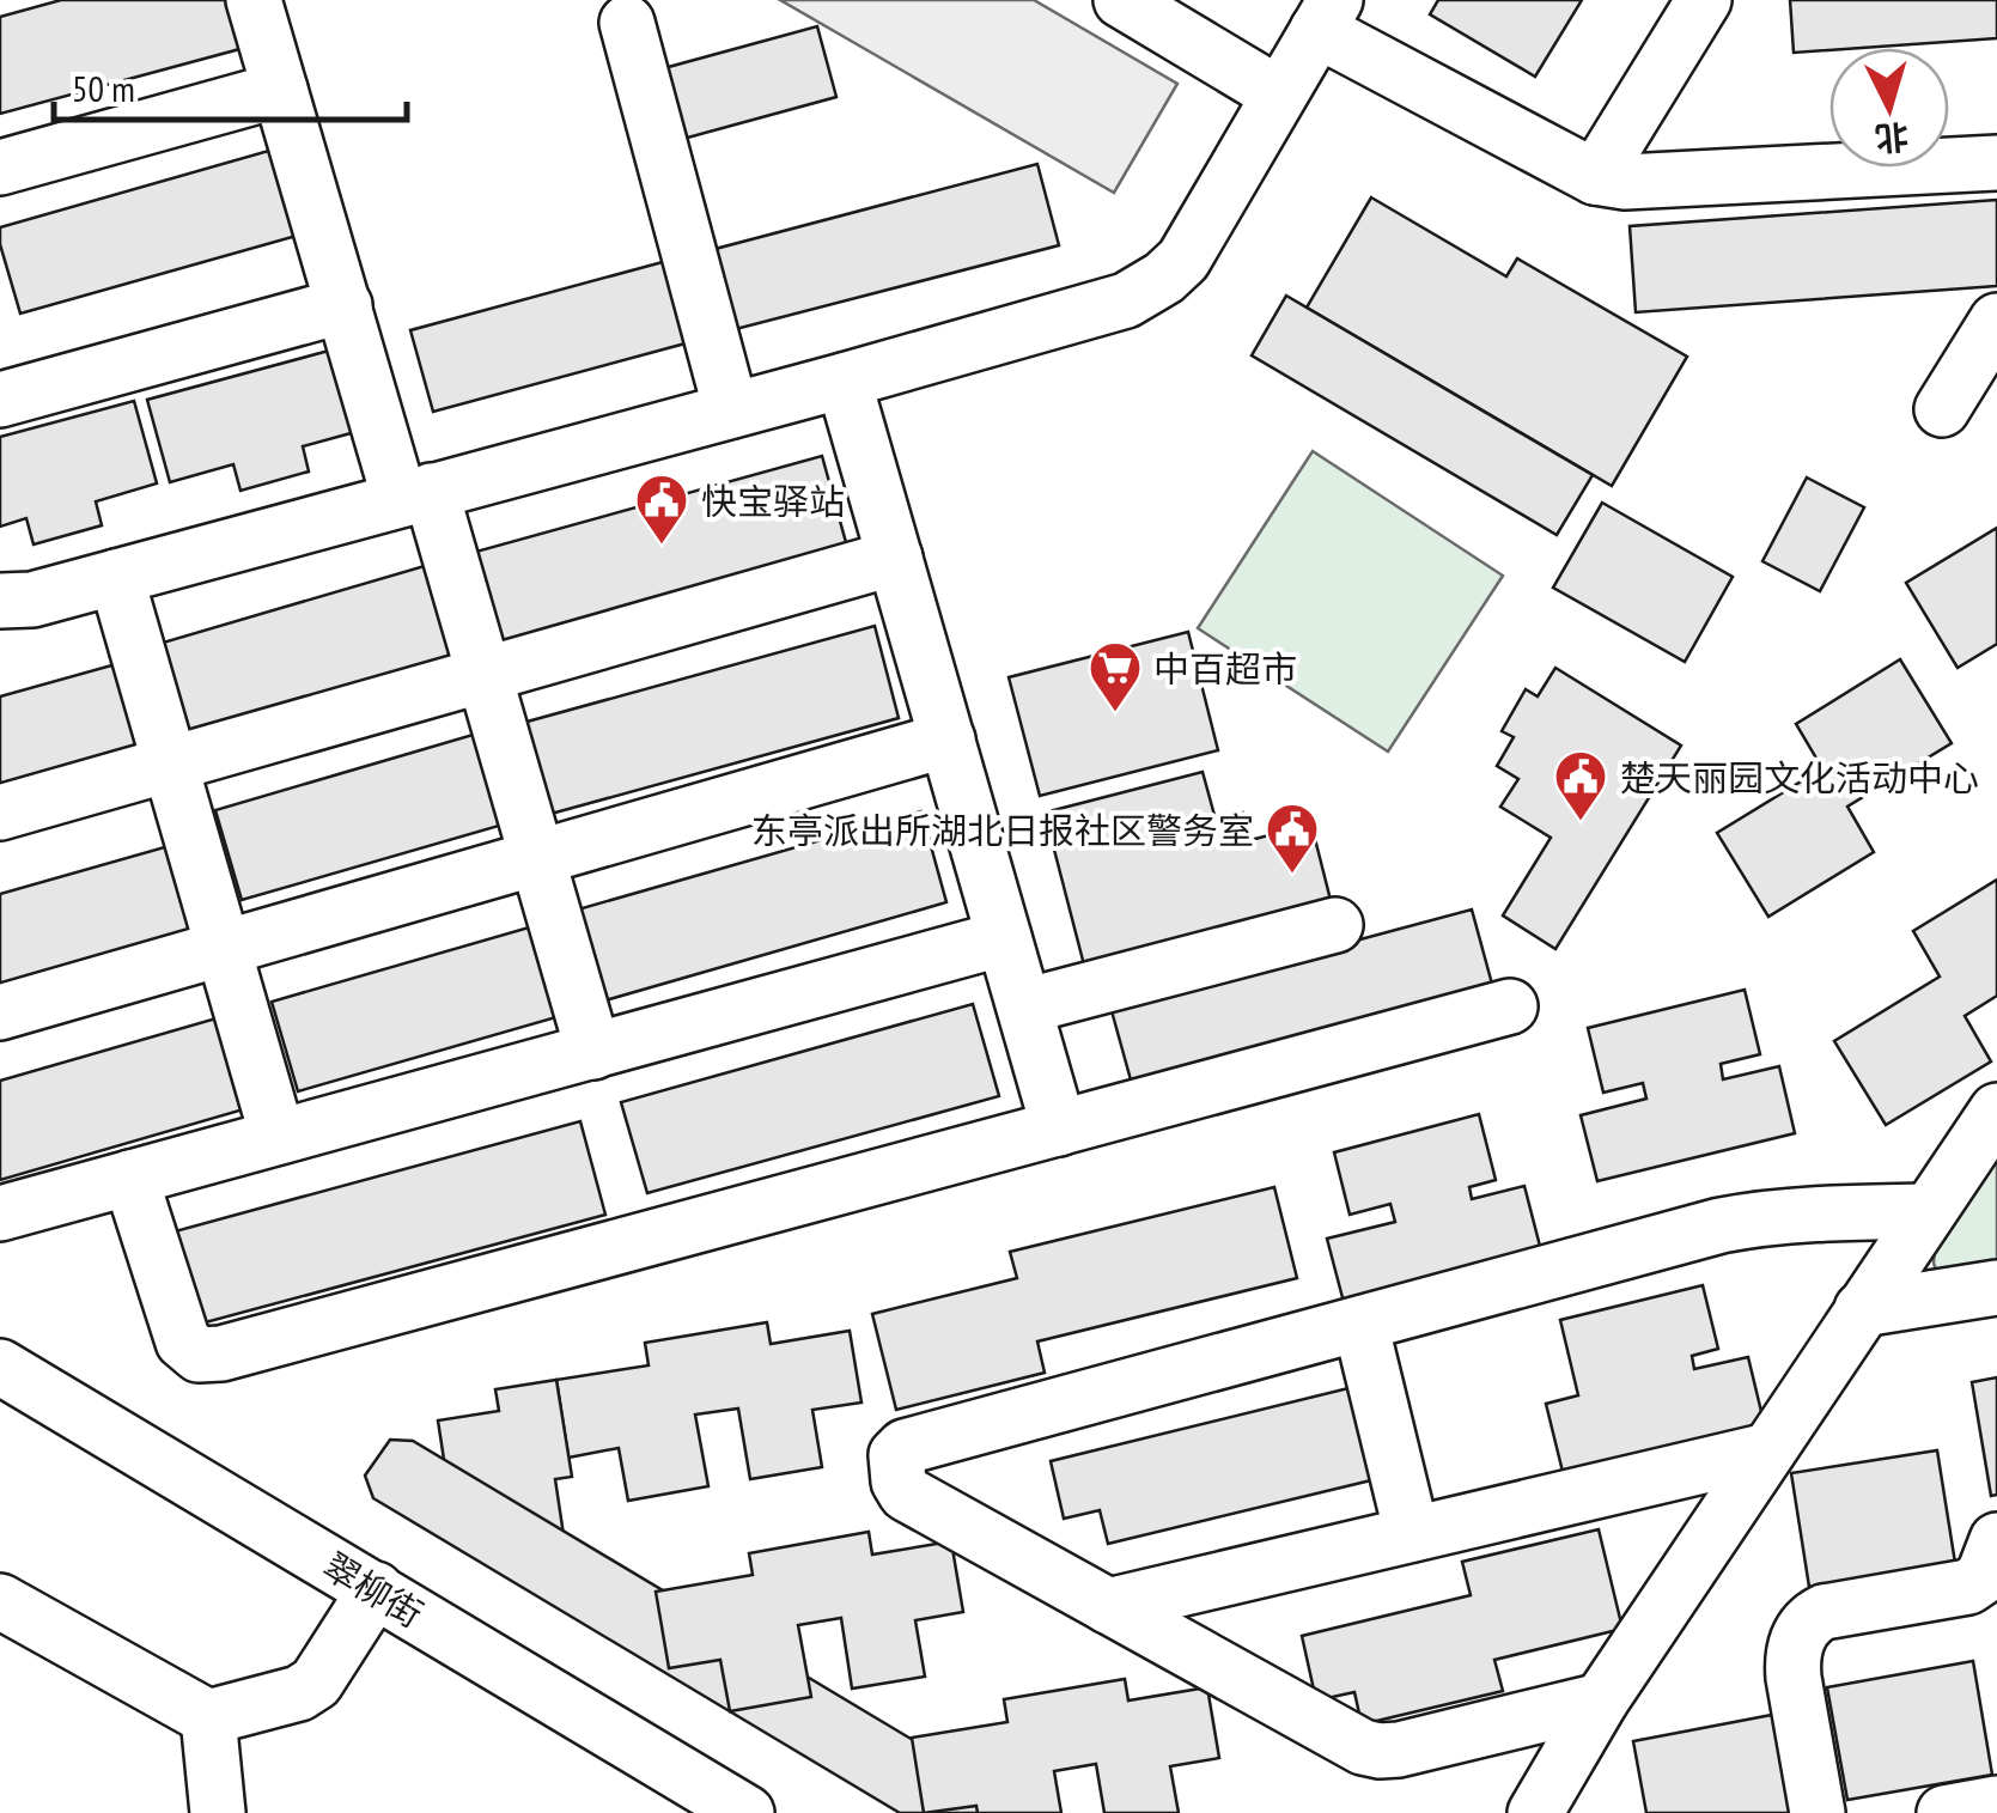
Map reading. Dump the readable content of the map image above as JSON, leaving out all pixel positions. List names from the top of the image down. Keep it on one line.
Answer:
{"streets":{"street":["翠柳街"]},"places":{"public building":["快宝驿站","楚天丽园文化活动中心","东亭派出所湖北日报社区警务室"],"supermarket":["中百超市"]},"scale_bar":"50 m","north":"bottom"}
